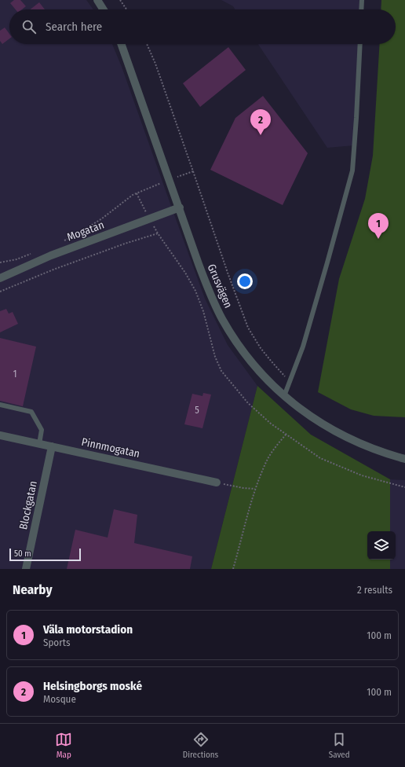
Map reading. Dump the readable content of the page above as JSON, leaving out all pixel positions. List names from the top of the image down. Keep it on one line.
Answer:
{"streets":{"street":["Mogatan","Grusvägen","Pinnmogatan","Blockgatan"]},"crossings":[["Mogatan","Grusvägen"],["Pinnmogatan","Blockgatan"]],"house_numbers":["1","5"],"scale_bar":"50 m","page":{"search":"Search here","pins":["2","1"],"scale":"50 m","heading":["Nearby","2 results"],"list":[{"mark":"1","name":"Väla motorstadion","note":"Sports","value":"100 m"},{"mark":"2","name":"Helsingborgs moské","note":"Mosque","value":"100 m"}],"nav":["Map","Directions","Saved"]}}
